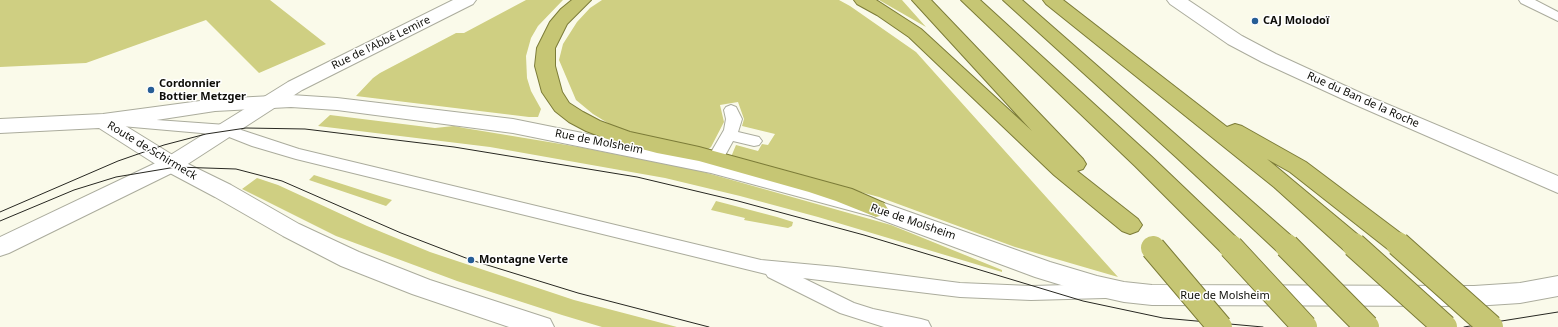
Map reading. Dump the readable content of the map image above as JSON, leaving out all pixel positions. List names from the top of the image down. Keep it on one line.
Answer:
{"streets":{"main road":["Rue de l'Abbé Lemire","Rue du Ban de la Roche","Rue de Molsheim","Route de Schirmeck"]},"crossings":[["Rue de l'Abbé Lemire","Rue de Molsheim"],["Rue de l'Abbé Lemire","Route de Schirmeck"],["Rue de Molsheim","Route de Schirmeck"]],"places":["CAJ Molodoï","Cordonnier Bottier Metzger","Montagne Verte"]}
